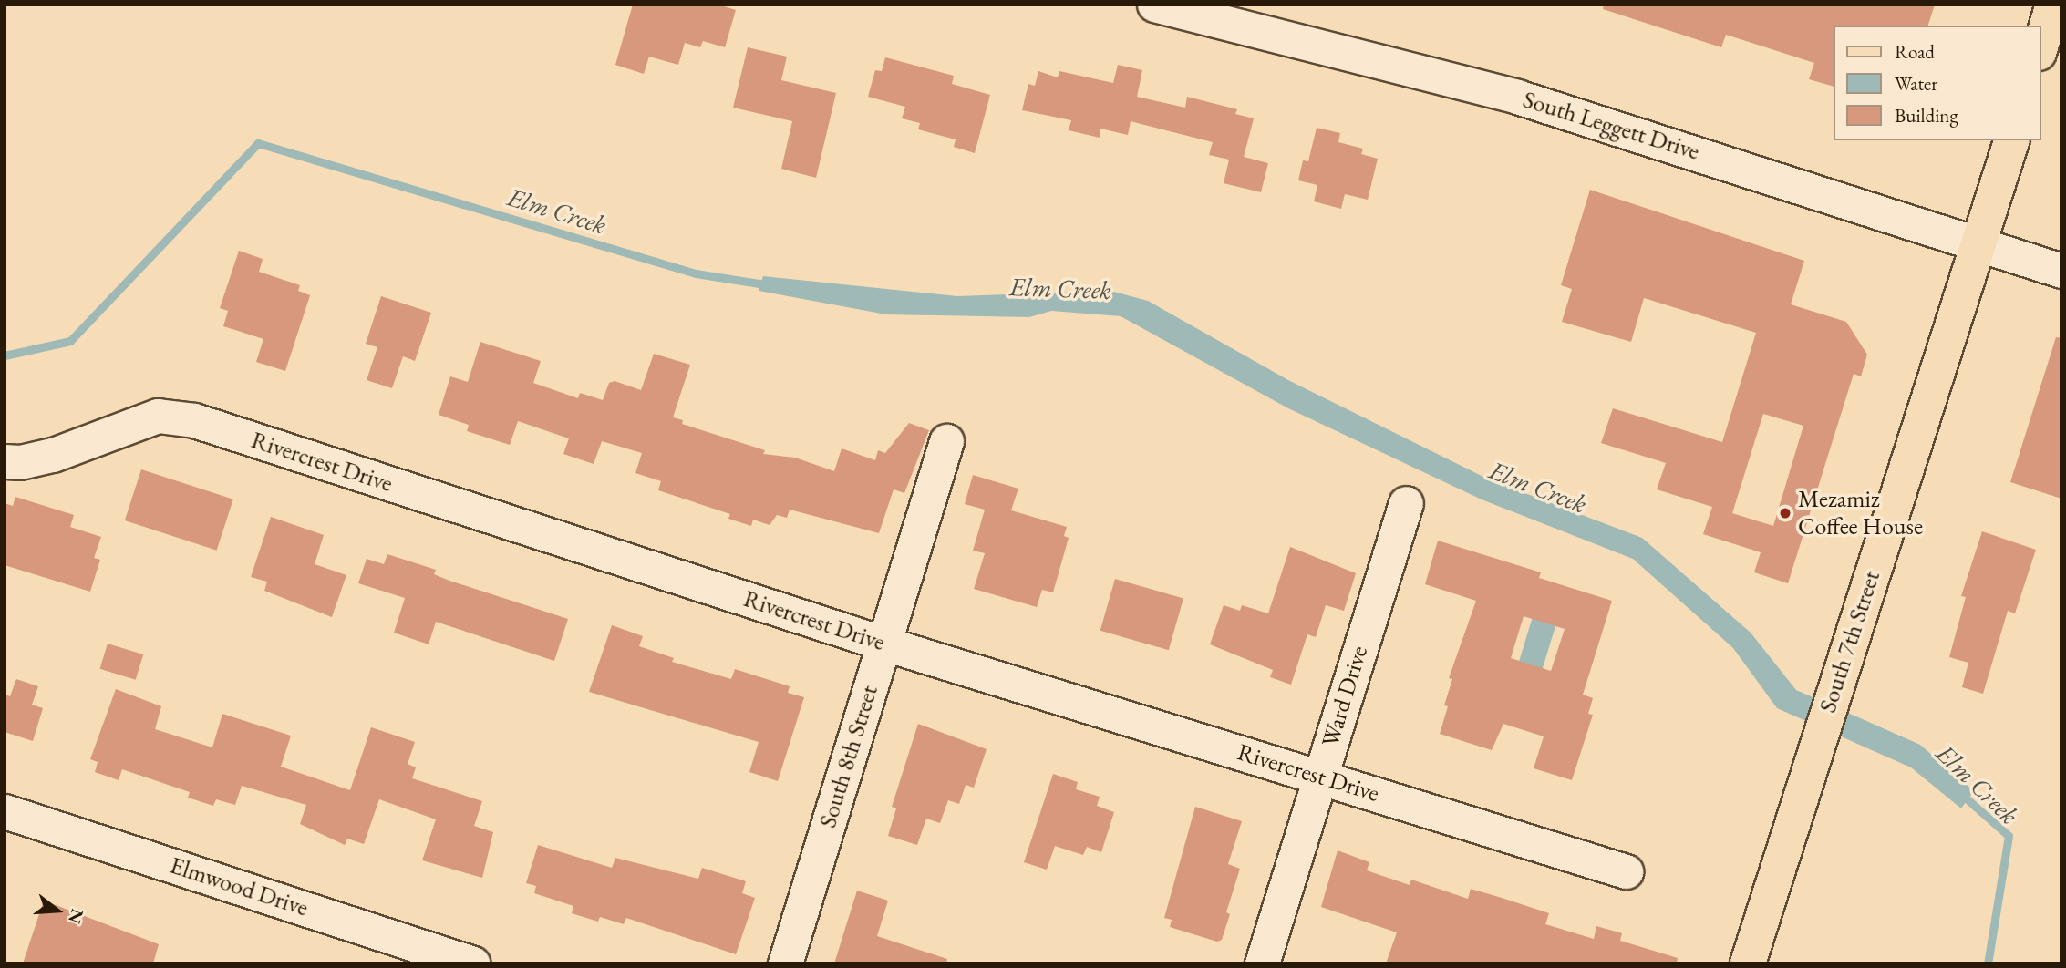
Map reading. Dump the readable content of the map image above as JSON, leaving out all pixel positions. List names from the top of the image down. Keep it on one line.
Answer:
{"streets":{"main road":["South 7th Street"],"street":["South Leggett Drive","Rivercrest Drive","Ward Drive","South 8th Street","Elmwood Drive"]},"crossings":[["South Leggett Drive","South 7th Street"],["Rivercrest Drive","Ward Drive"],["Rivercrest Drive","South 8th Street"]],"water":["Elm Creek"],"places":["Mezamiz Coffee House"],"legend":["Road","Water","Building"],"north":"right"}
